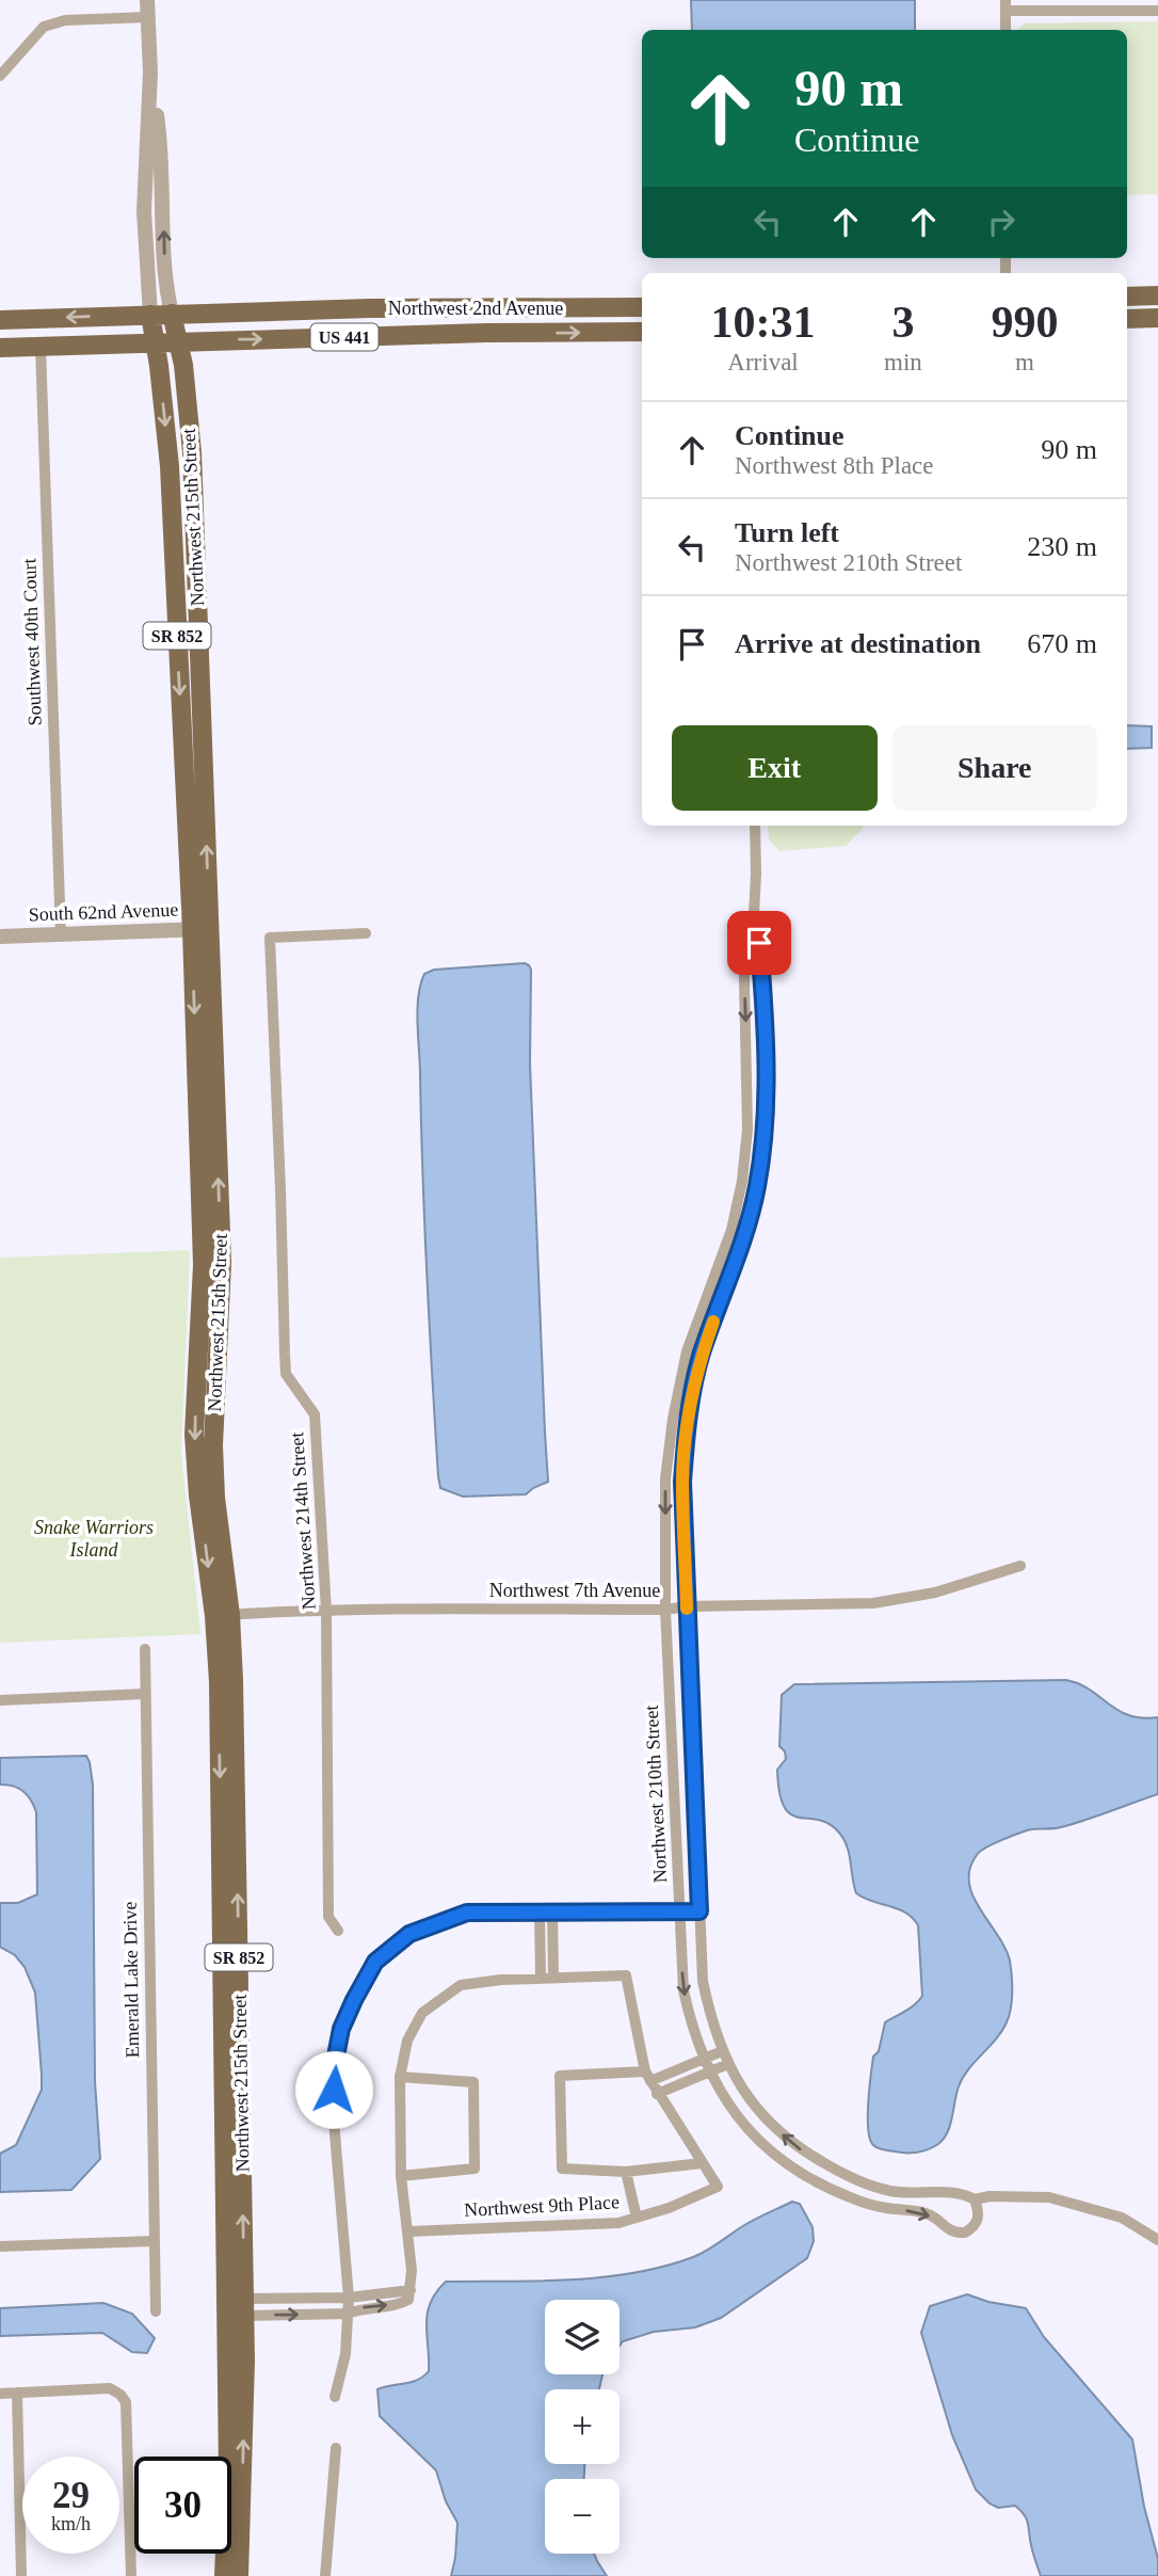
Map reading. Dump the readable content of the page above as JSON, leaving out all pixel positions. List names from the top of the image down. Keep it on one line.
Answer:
{"streets":{"main road":["Northwest 2nd Avenue","US 441","Northwest 215th Street","SR 852"],"street":["Southwest 40th Court","South 62nd Avenue","Northwest 214th Street","Northwest 7th Avenue","Northwest 210th Street","Emerald Lake Drive","Northwest 9th Place"]},"crossings":[["Northwest 2nd Avenue","US 441"],["Northwest 2nd Avenue","Northwest 215th Street"],["US 441","Northwest 215th Street"],["US 441","Southwest 40th Court"],["Northwest 215th Street","South 62nd Avenue"],["Northwest 215th Street","Northwest 7th Avenue"],["Southwest 40th Court","South 62nd Avenue"],["Northwest 214th Street","Northwest 7th Avenue"],["Northwest 7th Avenue","Northwest 210th Street"]],"parks":["Snake Warriors Island"],"page":{"turn":["90 m","Continue"],"eta":["10:31","Arrival","3","min","990","m"],"list":[{"name":"Continue","note":"Northwest 8th Place","value":"90 m"},{"name":"Turn left","note":"Northwest 210th Street","value":"230 m"},{"name":"Arrive at destination","value":"670 m"}],"buttons":["Exit","Share"],"map_buttons":["+","−"],"speed":"29 km/h","limit":"30"}}
